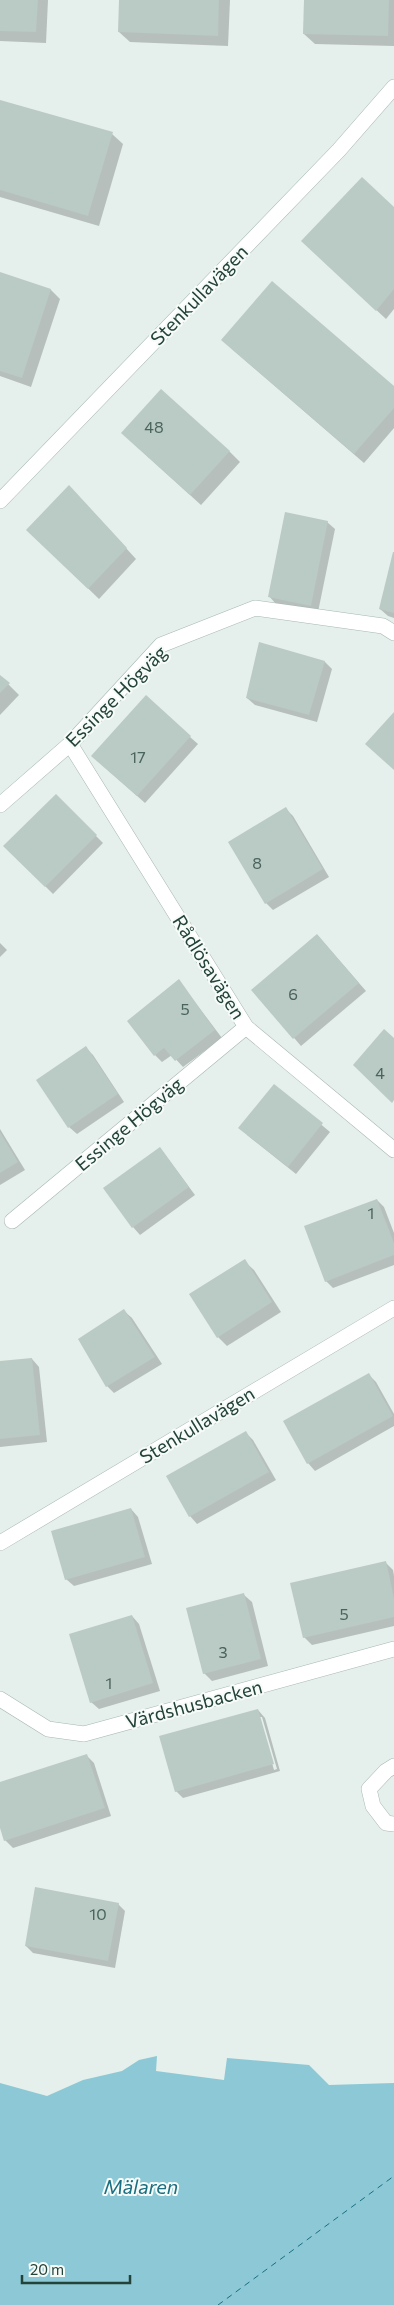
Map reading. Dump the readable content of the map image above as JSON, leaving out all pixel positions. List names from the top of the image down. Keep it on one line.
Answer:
{"streets":{"street":["Stenkullavägen","Essinge Högväg","Rådlösavägen","Värdshusbacken"]},"crossings":[["Essinge Högväg","Rådlösavägen"]],"water":["Mälaren"],"house_numbers":["48","17","8","6","5","4","1","5","3","1","10"],"scale_bar":"20 m"}
